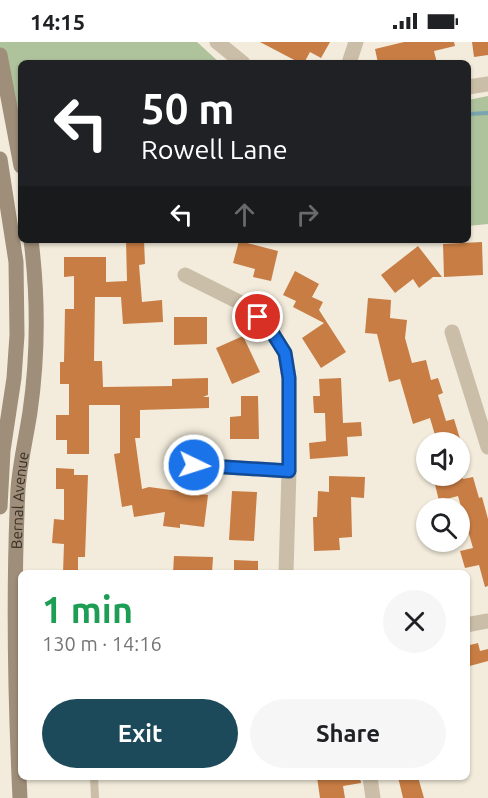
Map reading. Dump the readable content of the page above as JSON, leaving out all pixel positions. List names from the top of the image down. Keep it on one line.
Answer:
{"streets":{"main road":["Bernal Avenue"]},"page":{"status":"14:15","turn":["50 m","Rowell Lane"],"heading":["1 min","130 m · 14:16"],"buttons":["Exit","Share"]}}
